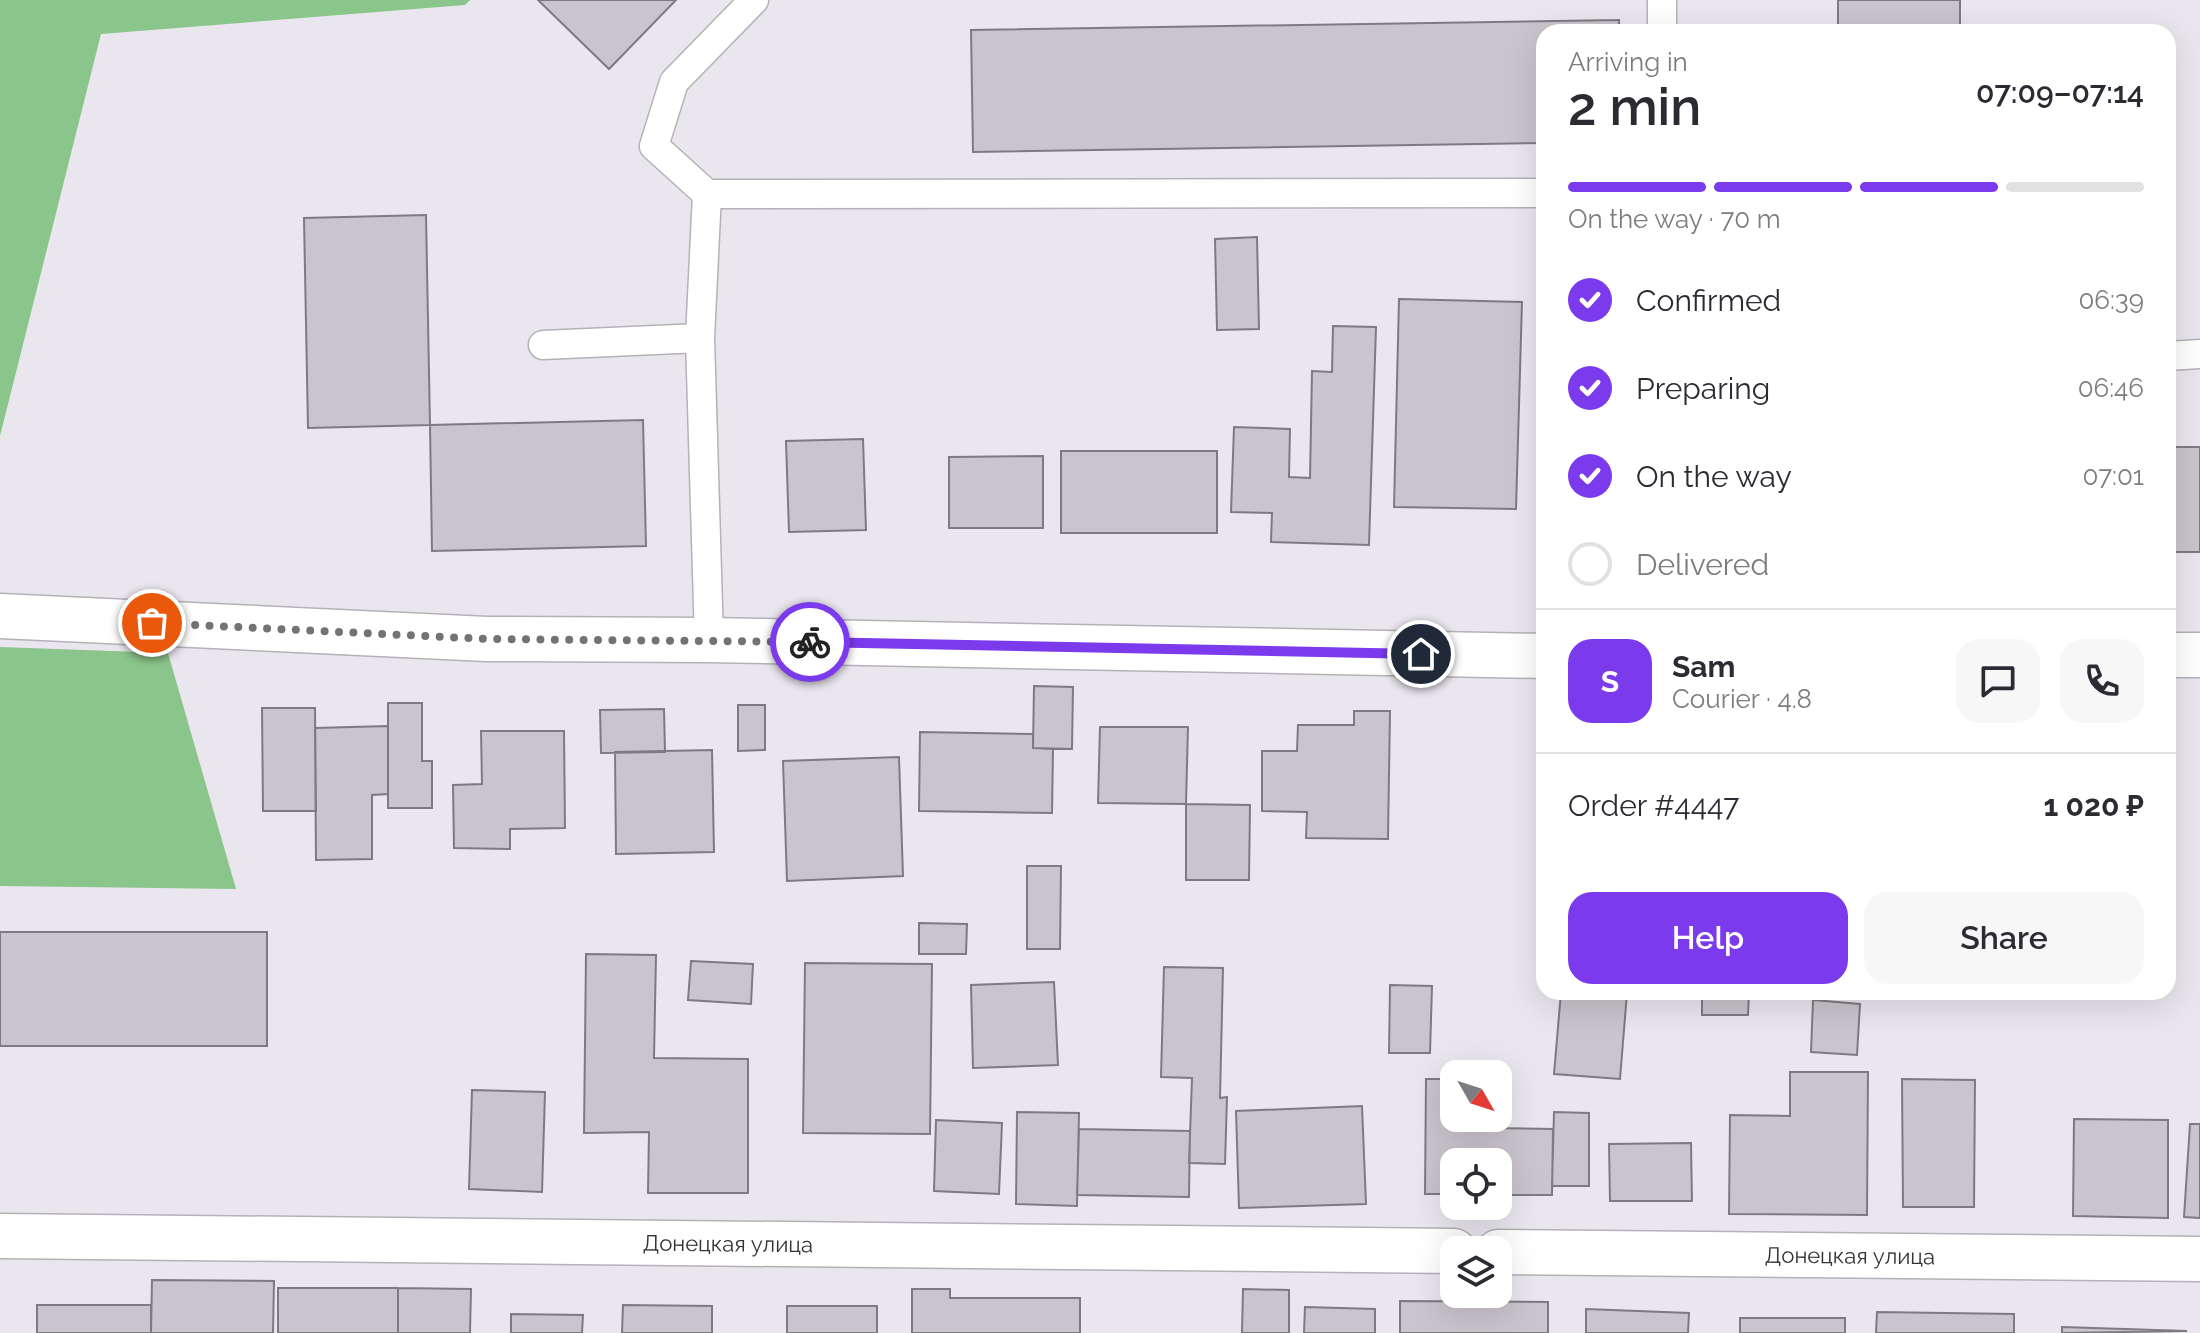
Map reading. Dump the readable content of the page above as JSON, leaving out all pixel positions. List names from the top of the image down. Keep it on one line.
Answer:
{"streets":{"street":["Донецкая улица"]},"north":"bottom right","page":{"heading":["2 min","Arriving in","07:09–07:14"],"panel":["Sam","Courier · 4.8","Order #4447","1 020 ₽"],"bar":"On the way · 70 m","list":[["Confirmed","06:39"],["Preparing","06:46"],["On the way","07:01"],"Delivered"],"round":"S","buttons":["Help","Share"]}}
